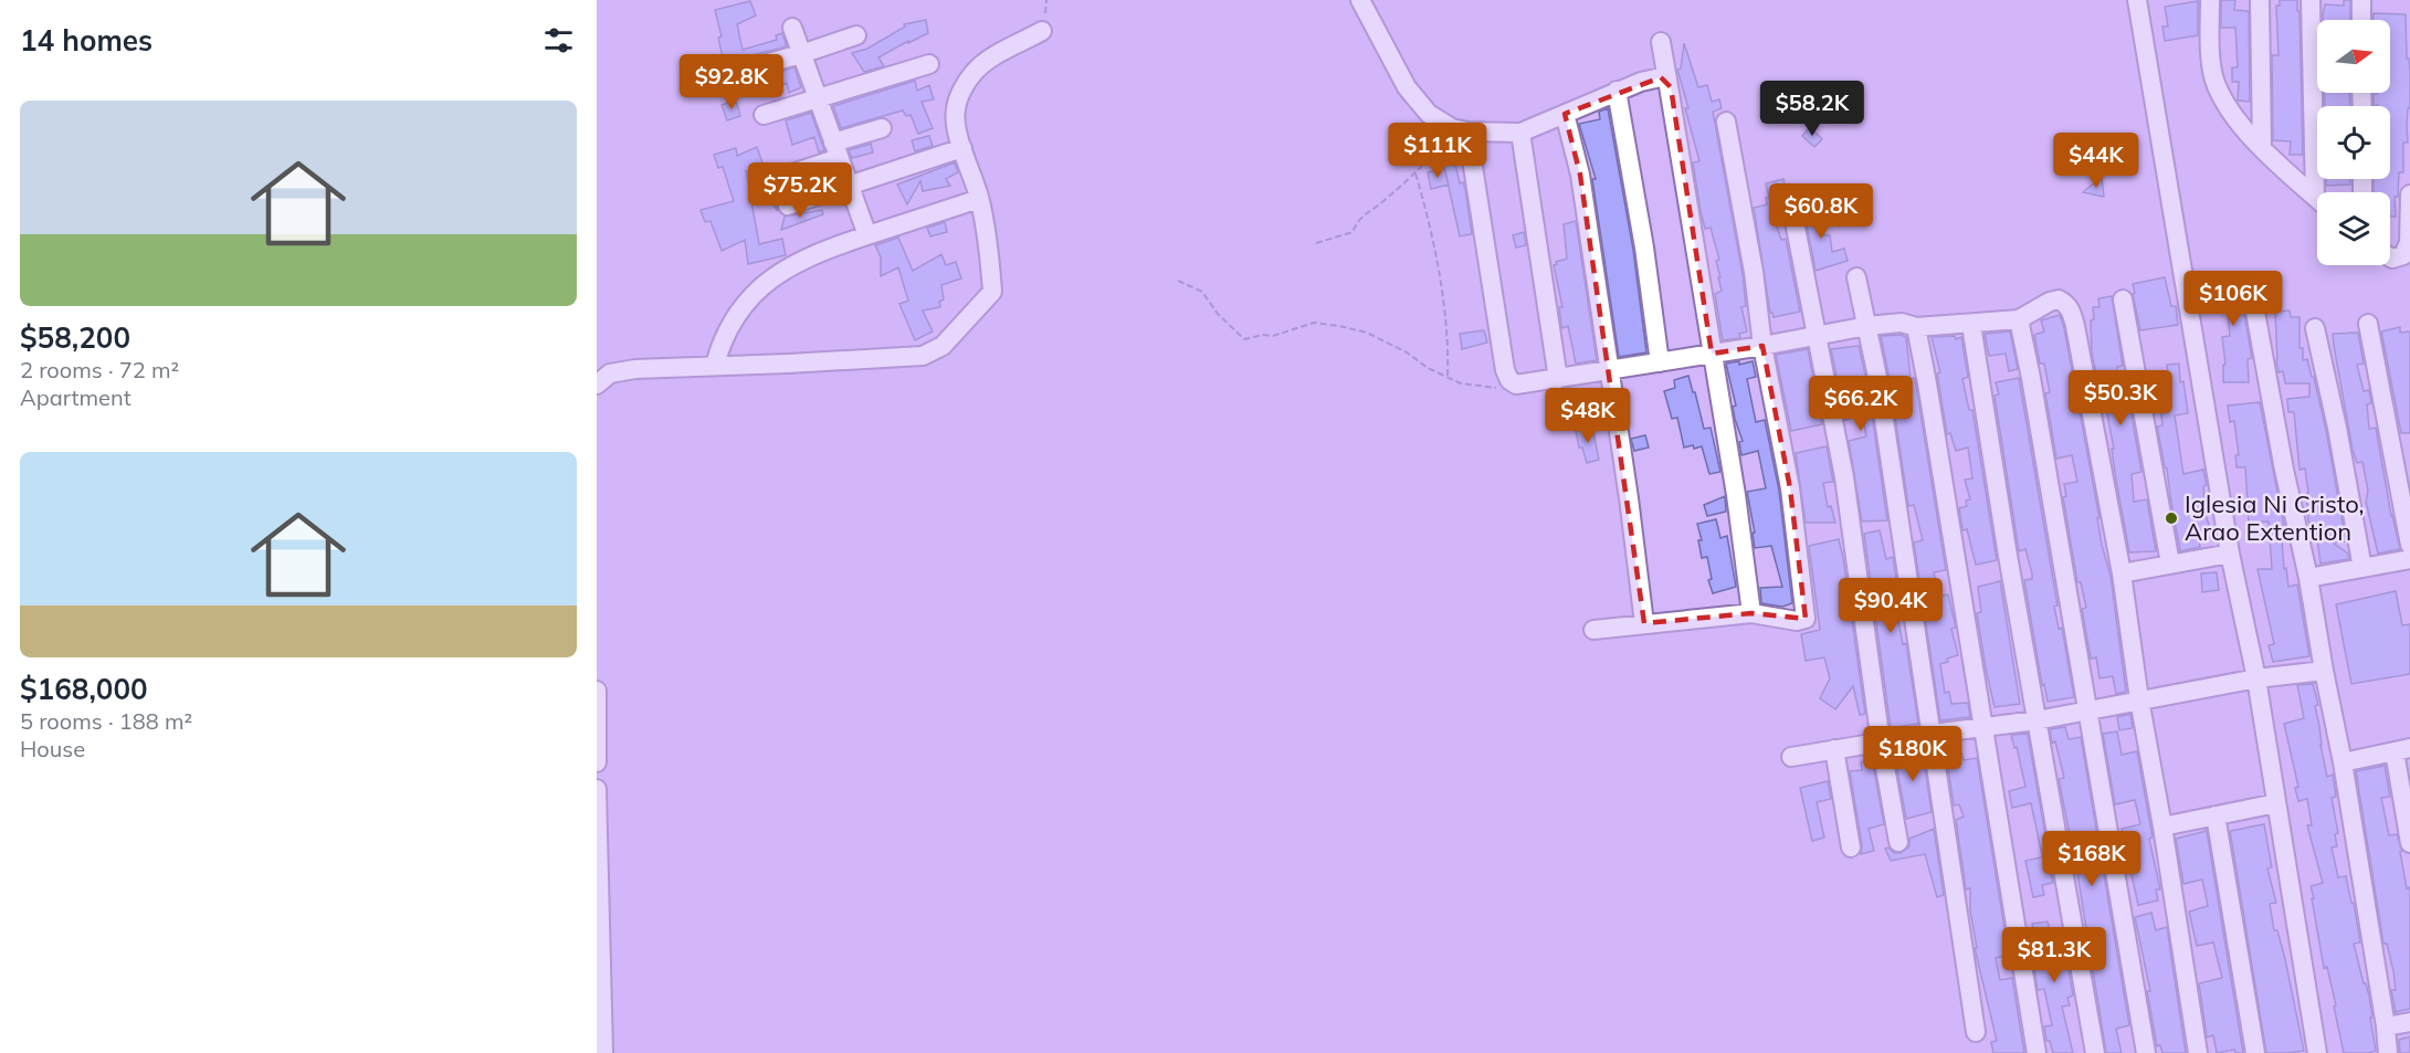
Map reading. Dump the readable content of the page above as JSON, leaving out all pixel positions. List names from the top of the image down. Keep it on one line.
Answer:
{"places":["Iglesia Ni Cristo, Arao Extention"],"north":"right","page":{"heading":"14 homes","price":["$92.8K","$58.2K","$111K","$44K","$75.2K","$60.8K","$106K","$50.3K","$66.2K","$48K","$90.4K","$180K","$168K","$81.3K"],"list":[{"name":"$58,200","note":"2 rooms · 72 m² · Apartment"},{"name":"$168,000","note":"5 rooms · 188 m² · House"}]}}
